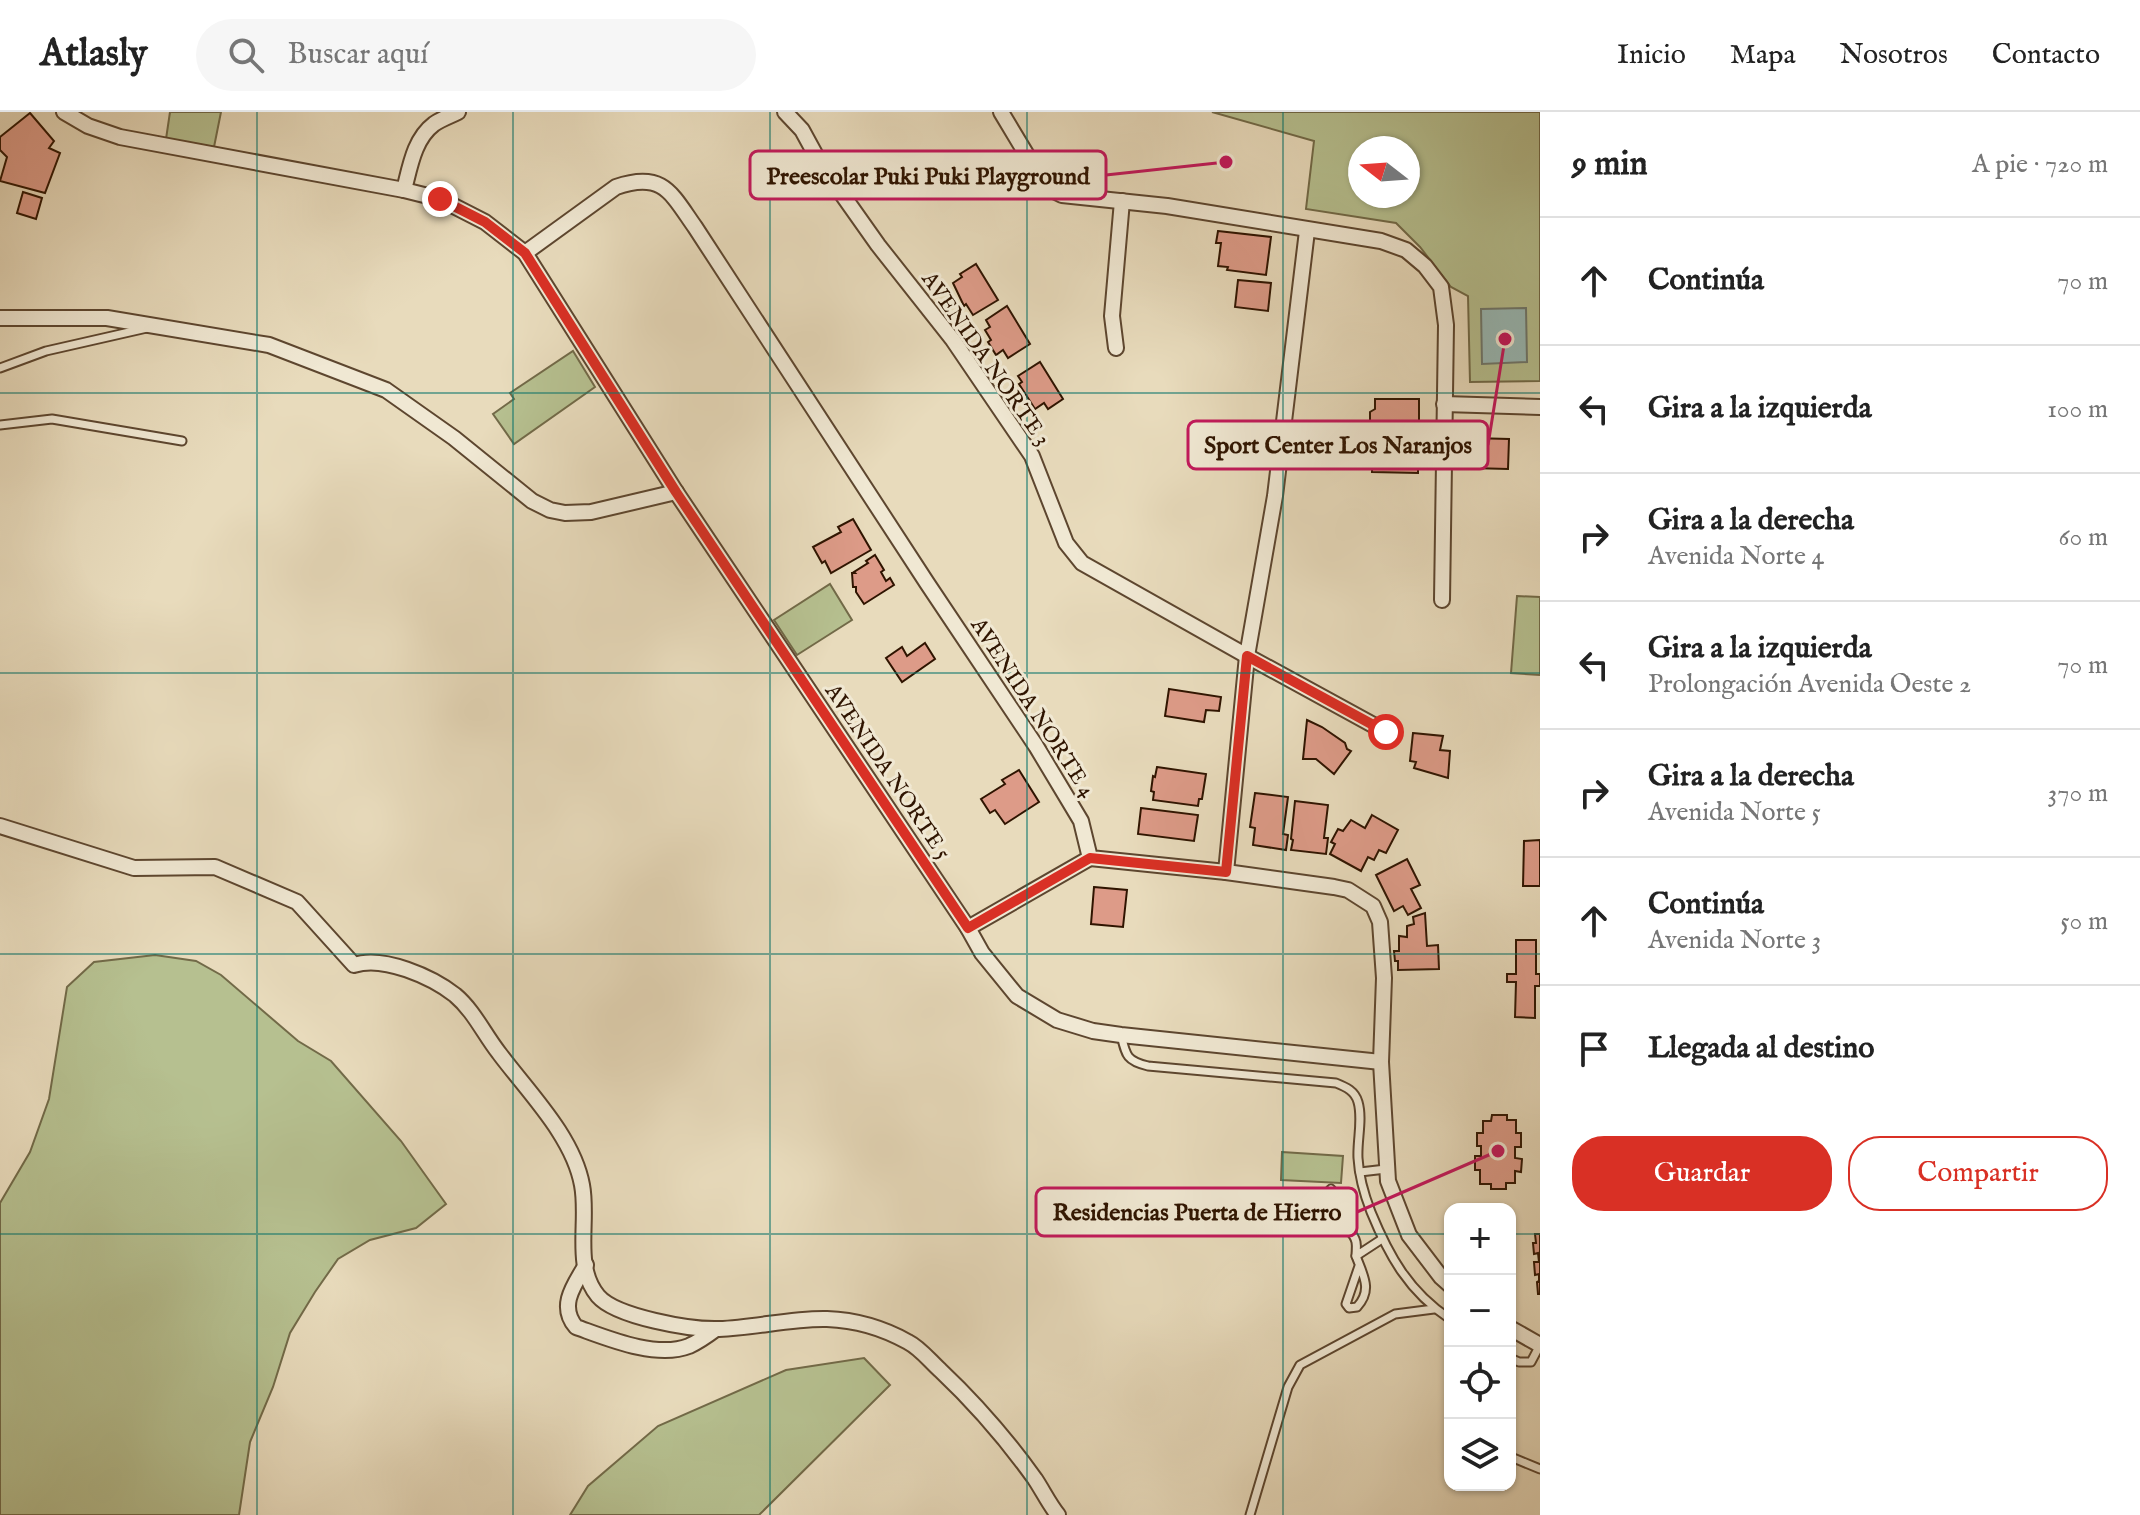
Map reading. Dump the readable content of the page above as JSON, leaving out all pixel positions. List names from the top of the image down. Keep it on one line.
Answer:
{"streets":{"street":["AVENIDA NORTE 3","AVENIDA NORTE 4","AVENIDA NORTE 5"]},"crossings":[["AVENIDA NORTE 4","AVENIDA NORTE 5"]],"places":["Preescolar Puki Puki Playground","Sport Center Los Naranjos","Residencias Puerta de Hierro"],"north":"left","page":{"header":"Atlasly","search":"Buscar aquí","nav":["Inicio","Mapa","Nosotros","Contacto"],"heading":["9 min","A pie · 720 m"],"list":[["Continúa","70 m"],["Gira a la izquierda","100 m"],["Gira a la derecha","Avenida Norte 4","60 m"],["Gira a la izquierda","Prolongación Avenida Oeste 2","70 m"],["Gira a la derecha","Avenida Norte 5","370 m"],["Continúa","Avenida Norte 3","50 m"],"Llegada al destino"],"buttons":["Guardar","Compartir"],"map_buttons":["+","−"]}}
